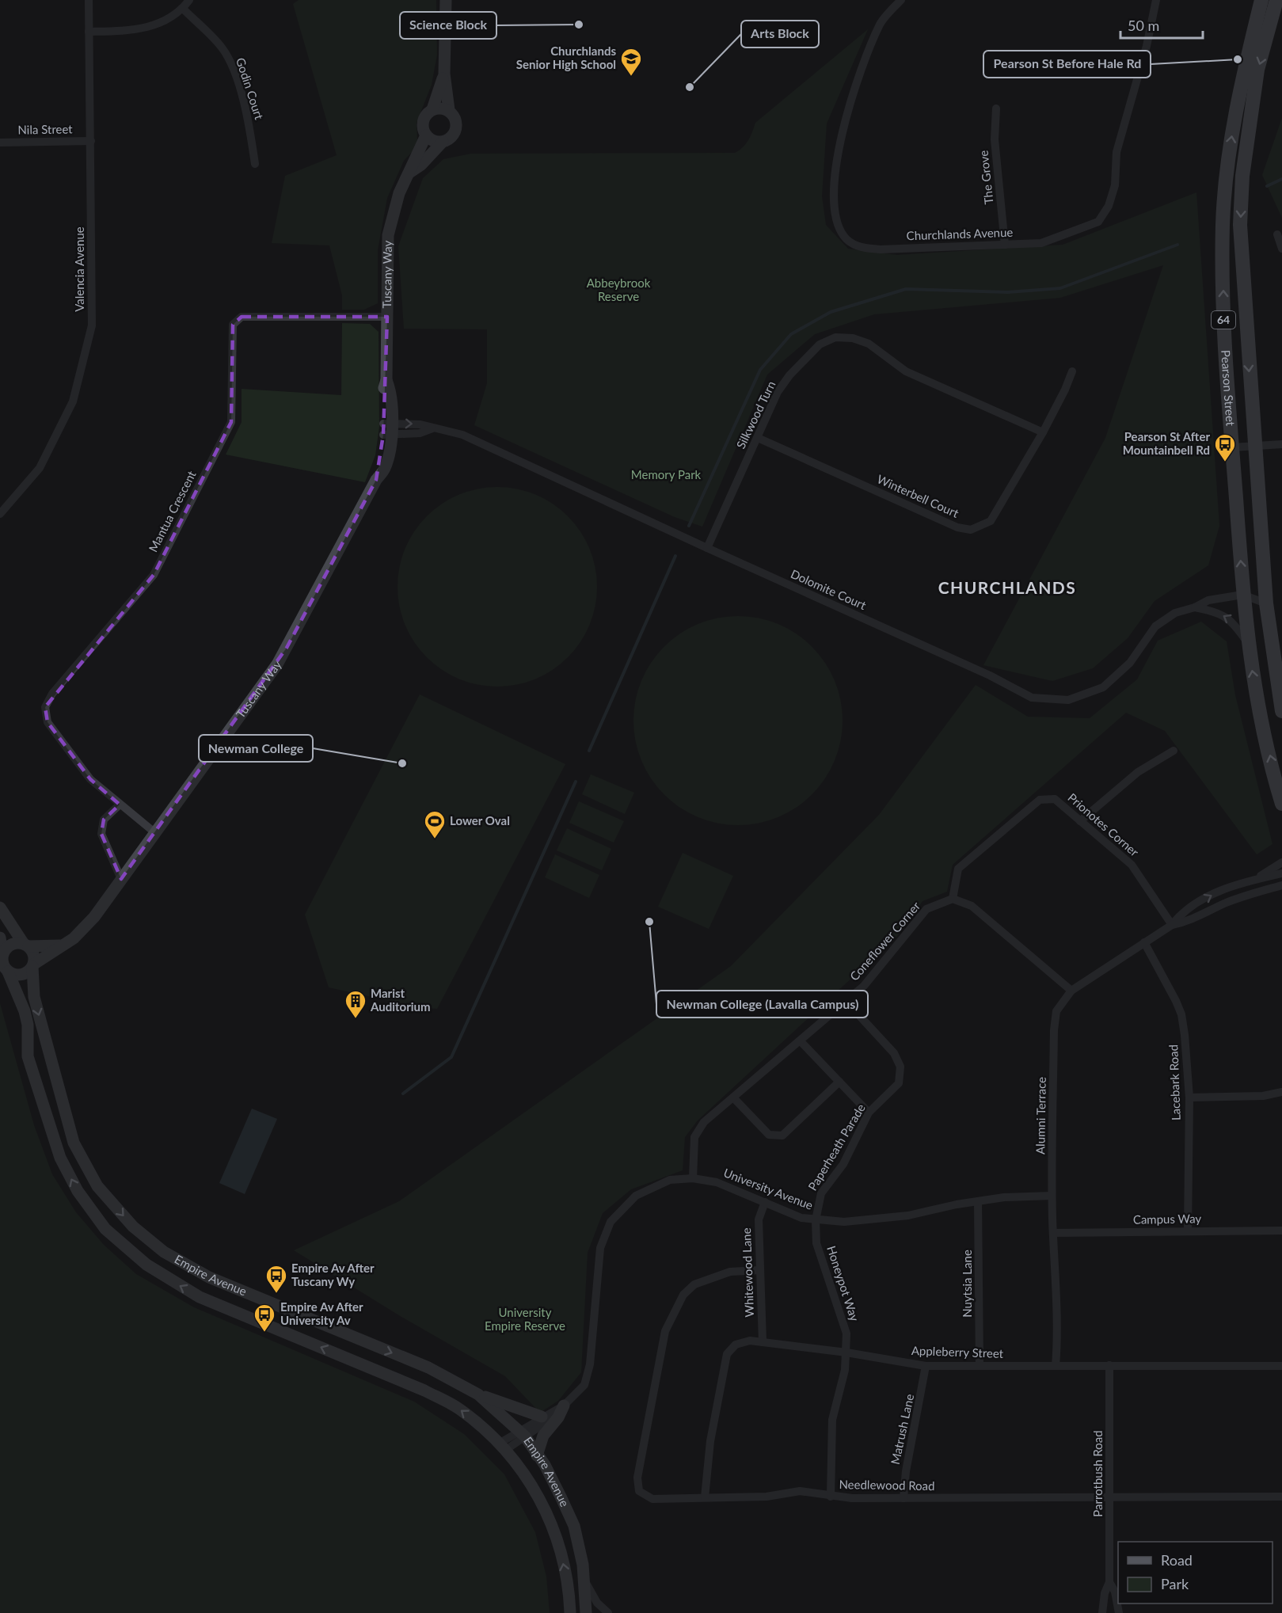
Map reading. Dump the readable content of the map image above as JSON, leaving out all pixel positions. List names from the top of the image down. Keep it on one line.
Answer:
{"streets":{"main road":["Tuscany Way","64","Pearson Street","Empire Avenue"],"street":["Godin Court","Nila Street","The Grove","Churchlands Avenue","Valencia Avenue","Silkwood Turn","Winterbell Court","Mantua Crescent","Dolomite Court","Prionotes Corner","Coneflower Corner","Lacebark Road","Alumni Terrace","Paperheath Parade","University Avenue","Campus Way","Whitewood Lane","Honeypot Way","Nuytsia Lane","Appleberry Street","Matrush Lane","Parrotbush Road","Needlewood Road"]},"crossings":[["Nila Street","Valencia Avenue"],["The Grove","Churchlands Avenue"],["Tuscany Way","Mantua Crescent"],["Tuscany Way","Dolomite Court"],["Tuscany Way","Empire Avenue"],["Pearson Street","Dolomite Court"],["Silkwood Turn","Winterbell Court"],["Silkwood Turn","Dolomite Court"],["Prionotes Corner","Coneflower Corner"],["Prionotes Corner","Alumni Terrace"],["Coneflower Corner","Paperheath Parade"],["Coneflower Corner","University Avenue"],["Lacebark Road","Alumni Terrace"],["Lacebark Road","Campus Way"],["Alumni Terrace","University Avenue"],["Alumni Terrace","Campus Way"],["Alumni Terrace","Appleberry Street"],["Paperheath Parade","University Avenue"],["Paperheath Parade","Honeypot Way"],["University Avenue","Whitewood Lane"],["University Avenue","Empire Avenue"],["University Avenue","Honeypot Way"],["University Avenue","Nuytsia Lane"],["Whitewood Lane","Appleberry Street"],["Whitewood Lane","Needlewood Road"],["Honeypot Way","Appleberry Street"],["Honeypot Way","Needlewood Road"],["Nuytsia Lane","Appleberry Street"],["Appleberry Street","Matrush Lane"],["Appleberry Street","Parrotbush Road"],["Appleberry Street","Needlewood Road"],["Matrush Lane","Needlewood Road"],["Parrotbush Road","Needlewood Road"]],"districts":["CHURCHLANDS"],"parks":["Abbeybrook Reserve","Memory Park","University Empire Reserve"],"places":{"other":["Science Block","Pearson St Before Hale Rd","Arts Block","Newman College","Newman College (Lavalla Campus)"],"school or university":["Churchlands Senior High School"],"bus stop":["Pearson St After Mountainbell Rd","Empire Av After Tuscany Wy","Empire Av After University Av"],"sports":["Lower Oval"],"building":["Marist Auditorium"]},"legend":["Road","Park"],"scale_bar":"50 m"}
